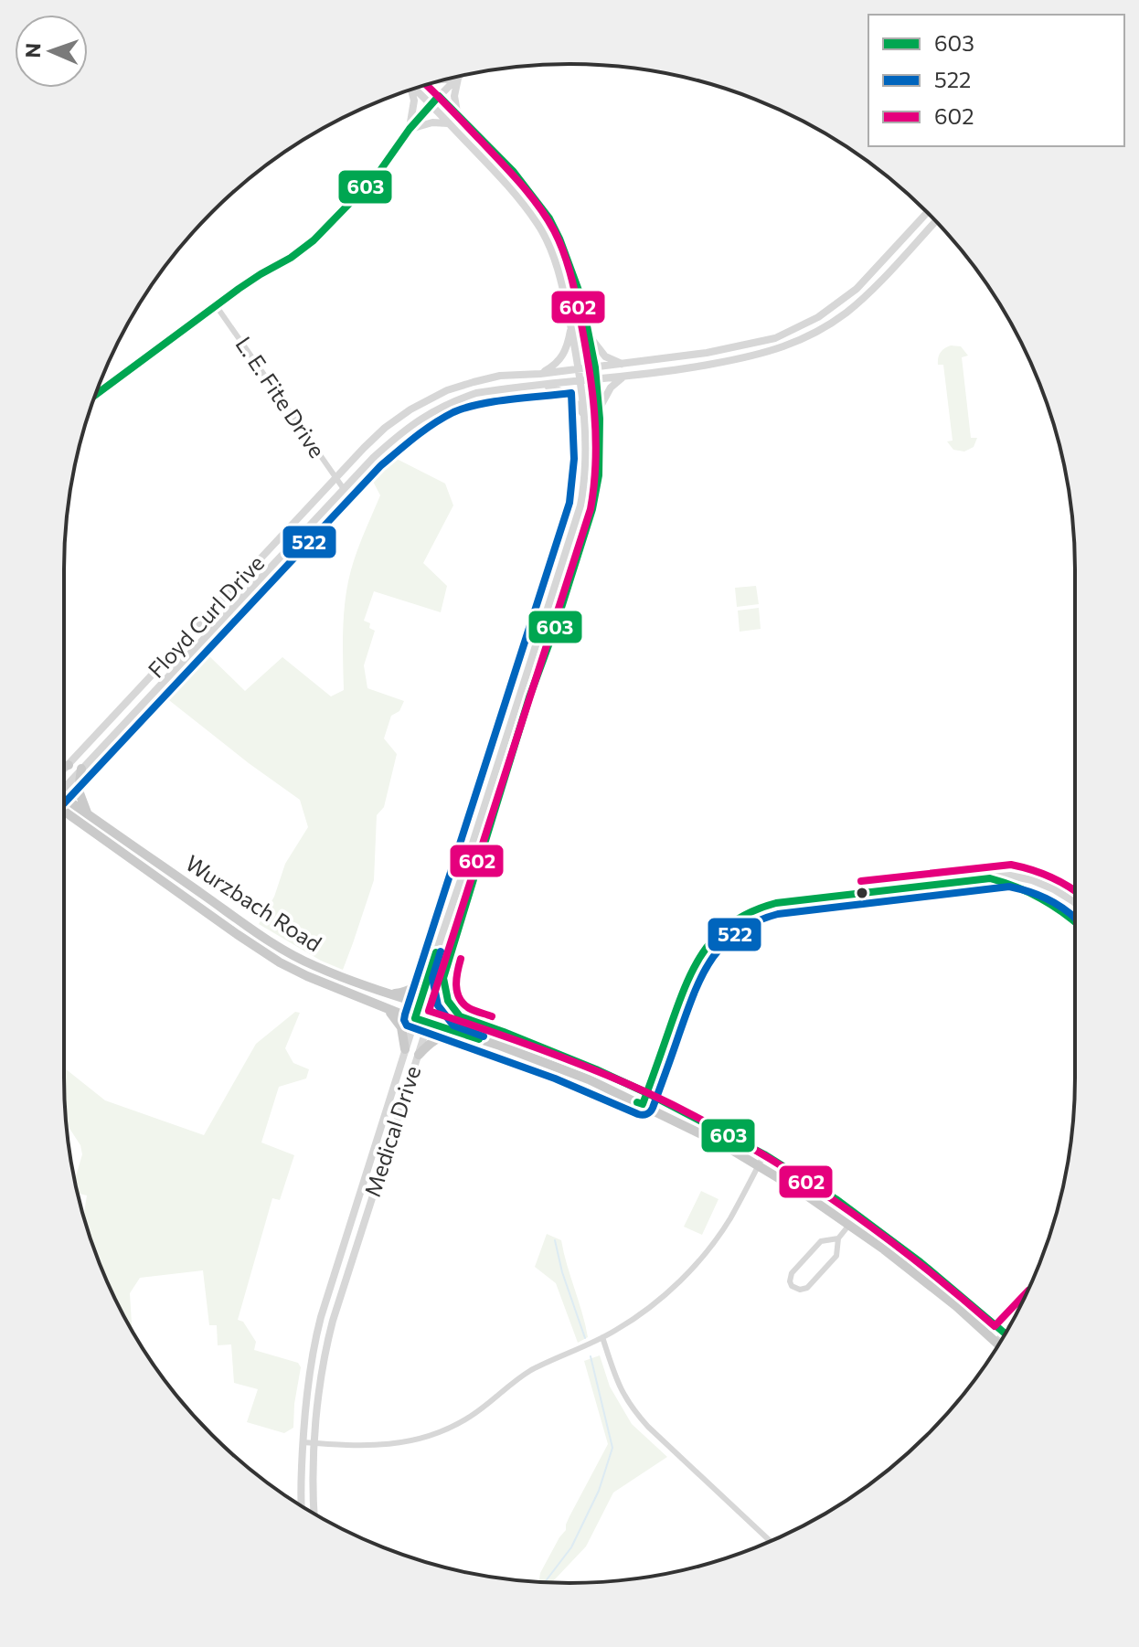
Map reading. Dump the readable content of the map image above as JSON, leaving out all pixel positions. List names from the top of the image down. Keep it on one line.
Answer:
{"streets":{"main road":["Wurzbach Road"],"street":["L. E. Fite Drive","Floyd Curl Drive","Medical Drive"]},"crossings":[["L. E. Fite Drive","Floyd Curl Drive"],["Floyd Curl Drive","Medical Drive"],["Wurzbach Road","Medical Drive"]],"lines":["transit line 602","transit line 603","transit line 522"],"legend":["603","522","602"],"north":"left"}
